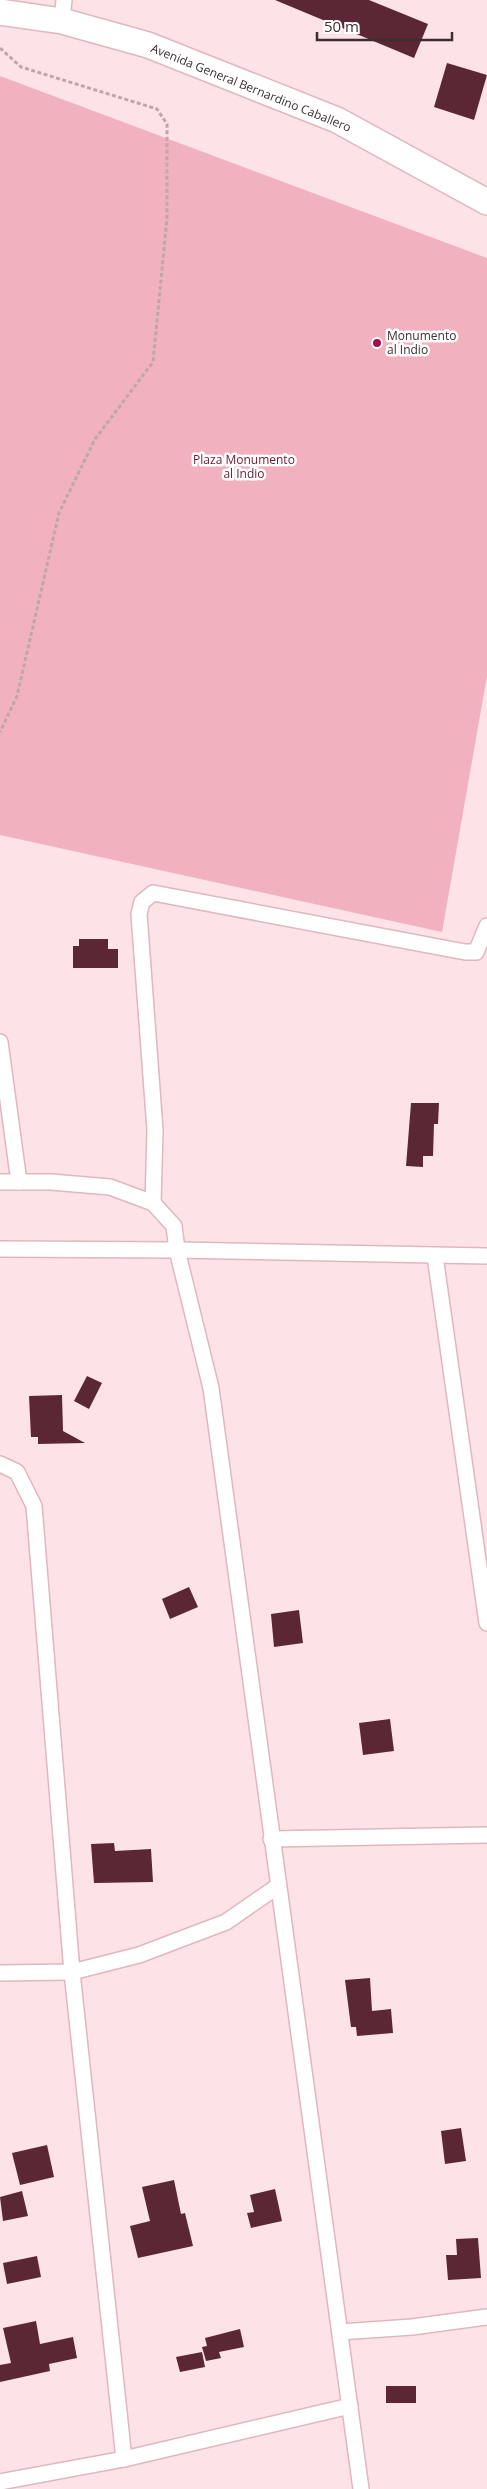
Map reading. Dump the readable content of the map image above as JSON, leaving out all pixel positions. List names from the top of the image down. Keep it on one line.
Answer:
{"streets":{"highway":["Avenida General Bernardino Caballero"]},"parks":["Plaza Monumento al Indio"],"places":["Monumento al Indio"],"scale_bar":"50 m"}
